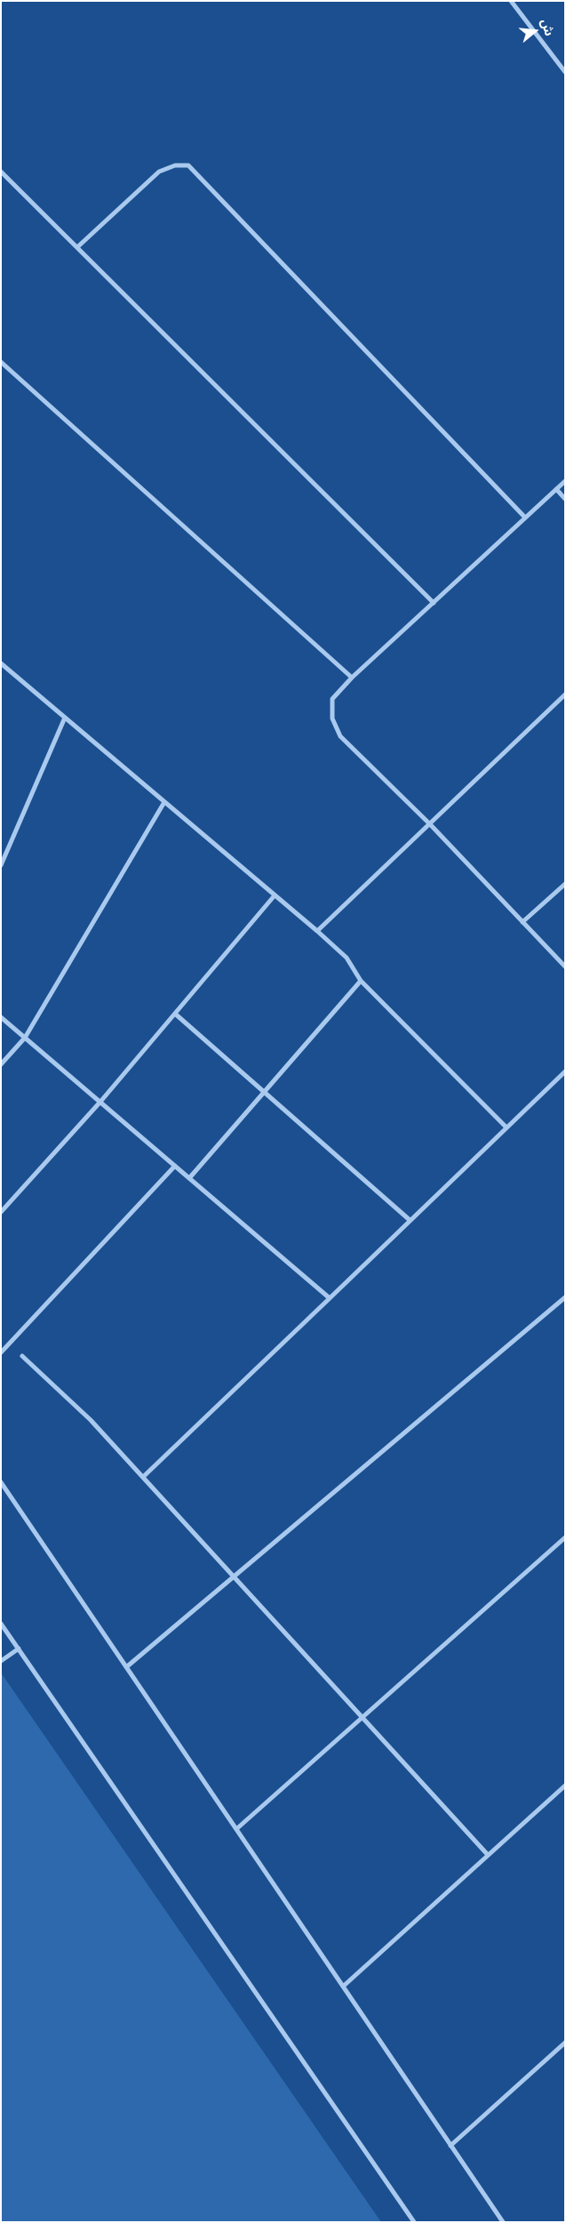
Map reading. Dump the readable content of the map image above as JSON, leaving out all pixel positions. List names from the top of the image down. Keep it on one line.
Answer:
{"north":"right"}
